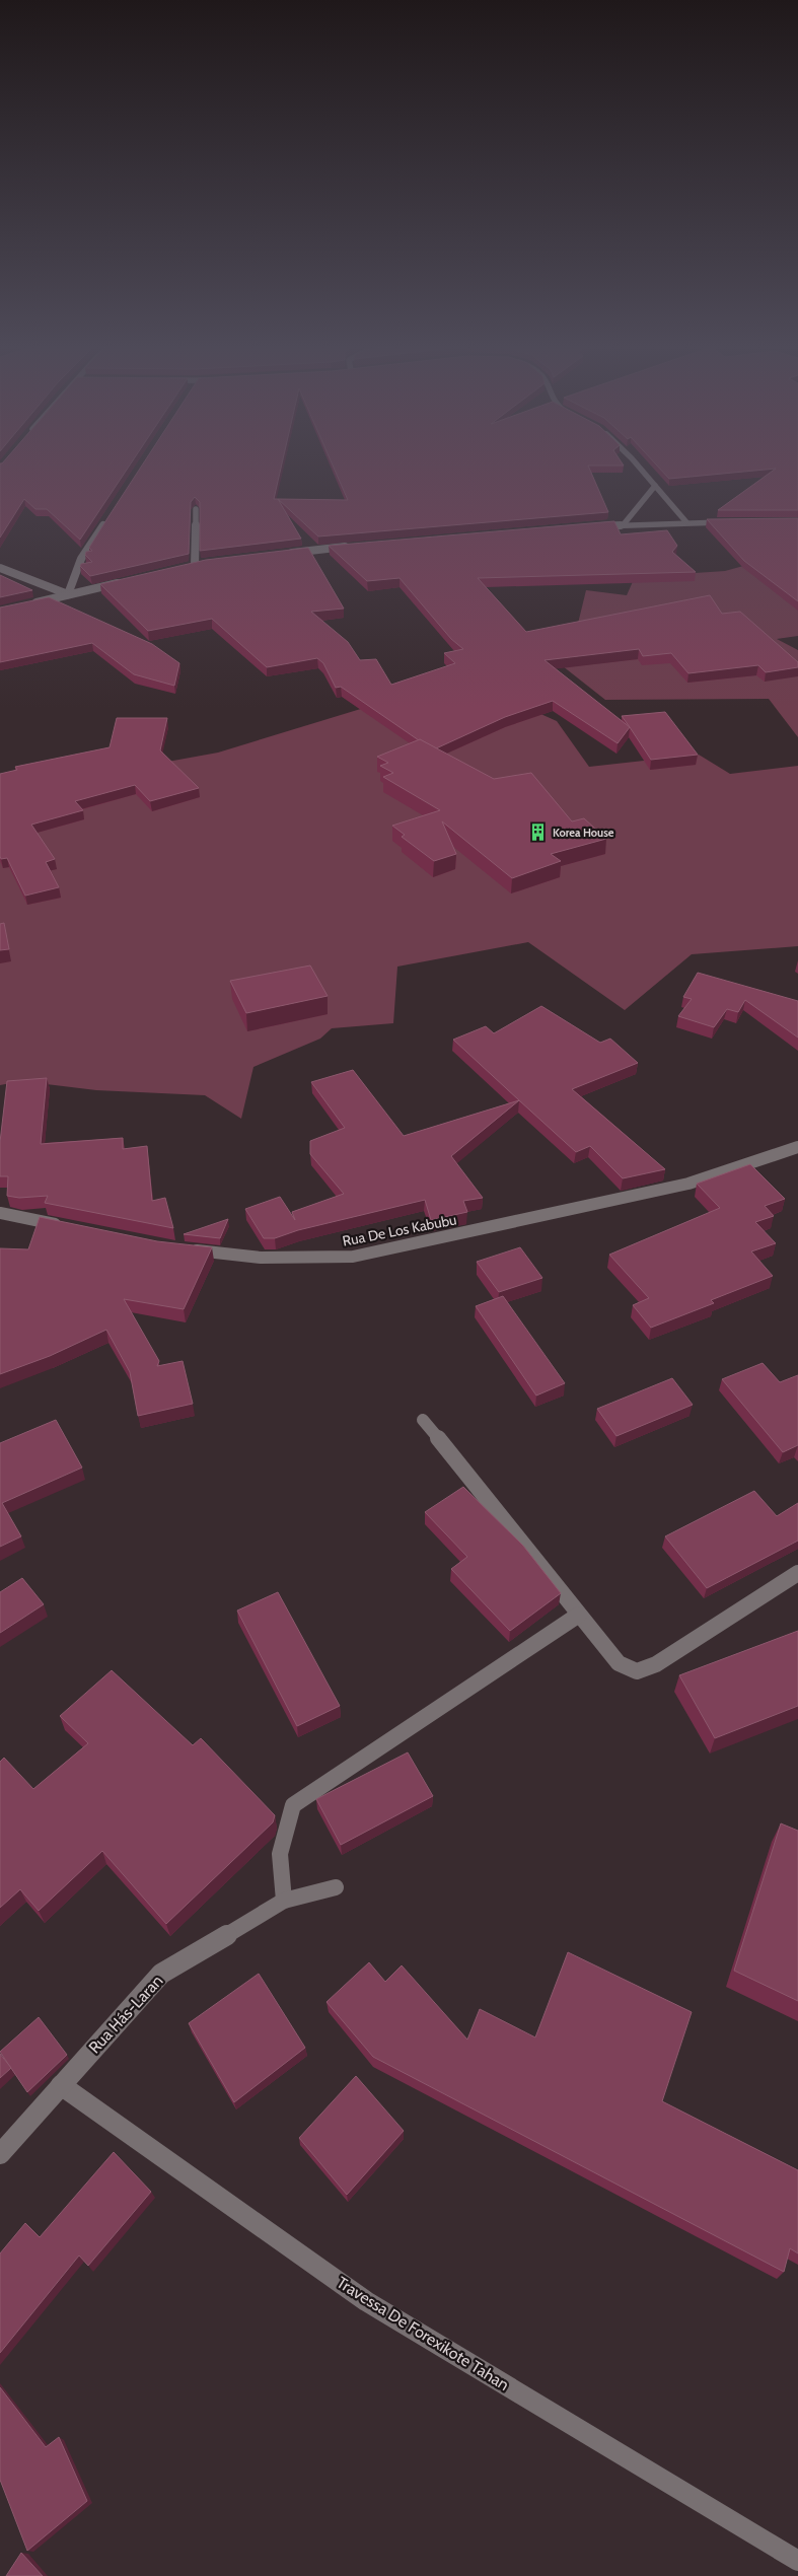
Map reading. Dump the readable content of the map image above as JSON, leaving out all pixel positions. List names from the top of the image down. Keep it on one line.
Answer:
{"streets":{"street":["Rua De Los Kabubu","Rua Hás-Laran","Travessa De Forexikote Tahan"]},"crossings":[["Rua Hás-Laran","Travessa De Forexikote Tahan"]],"places":{"building":["Korea House"]}}
